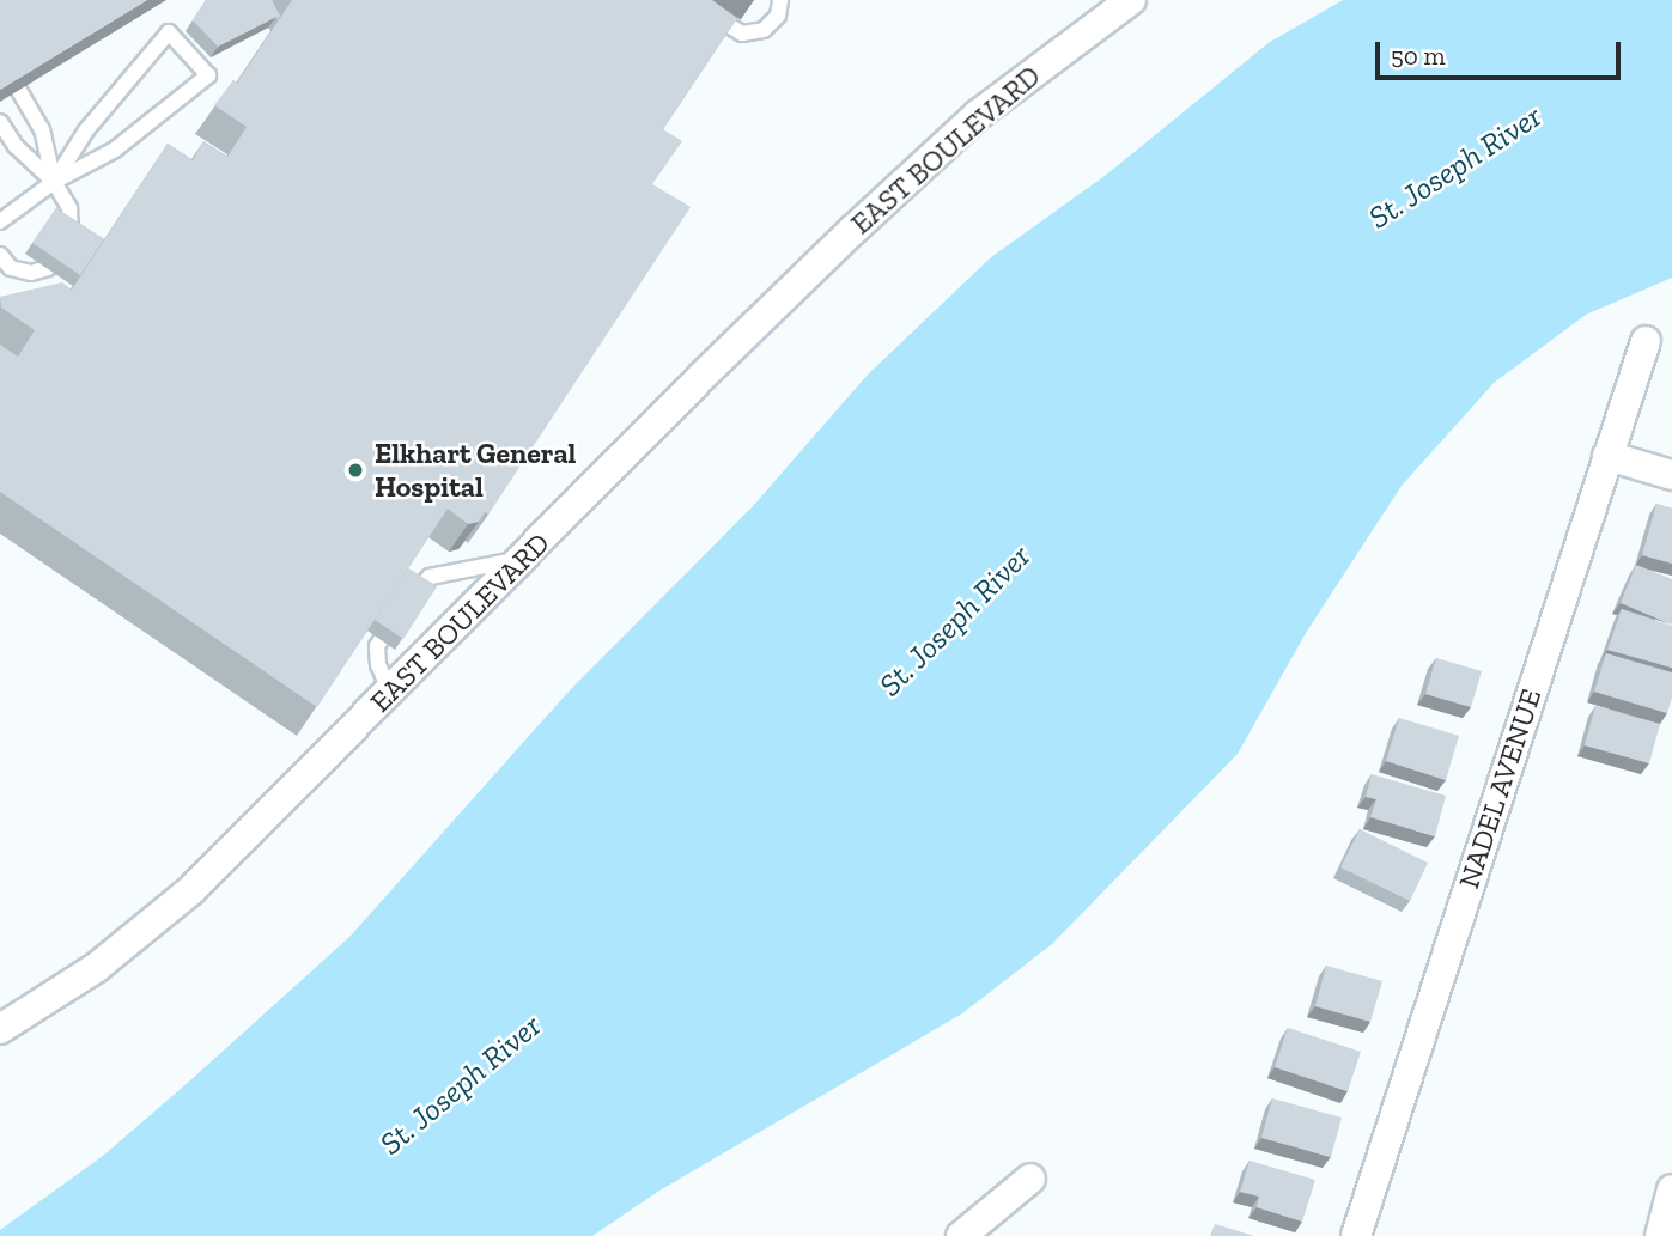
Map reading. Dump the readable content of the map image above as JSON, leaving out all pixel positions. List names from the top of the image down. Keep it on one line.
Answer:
{"streets":{"street":["EAST BOULEVARD","NADEL AVENUE"]},"water":["St. Joseph River"],"places":["Elkhart General Hospital"],"scale_bar":"50 m"}
